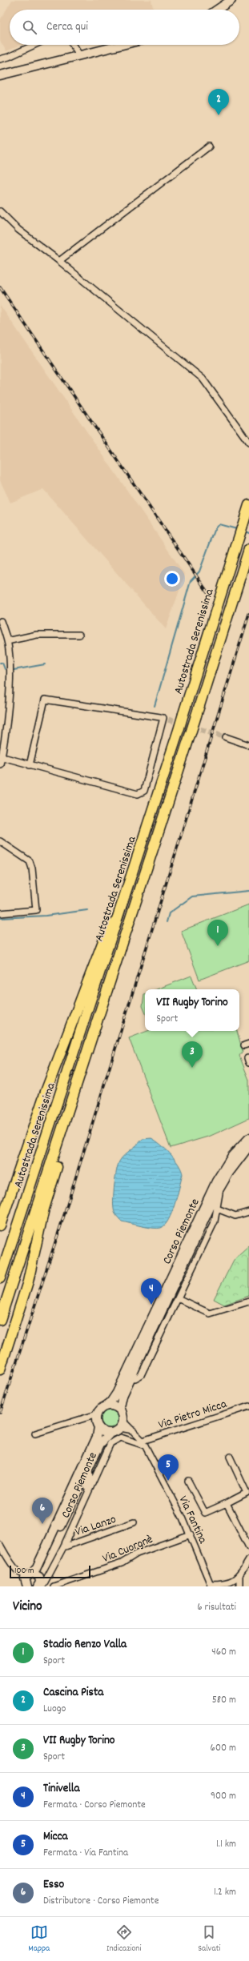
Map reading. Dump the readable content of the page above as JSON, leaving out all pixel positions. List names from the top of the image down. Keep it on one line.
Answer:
{"streets":{"highway":["Autostrada Serenissima"],"main road":["Corso Piemonte"],"street":["Via Pietro Micca","Via Fantina","Via Lanzo","Via Cuorgnè"]},"crossings":[["Corso Piemonte","Via Pietro Micca"],["Corso Piemonte","Via Fantina"],["Corso Piemonte","Via Lanzo"],["Via Pietro Micca","Via Fantina"],["Via Fantina","Via Cuorgnè"]],"scale_bar":"100 m","page":{"search":"Cerca qui","pins":["2","1","3","4","5","6"],"popup":["VII Rugby Torino","Sport"],"scale":"100 m","heading":["Vicino","6 risultati"],"list":[{"mark":"1","name":"Stadio Renzo Valla","note":"Sport","value":"460 m"},{"mark":"2","name":"Cascina Pista","note":"Luogo","value":"580 m"},{"mark":"3","name":"VII Rugby Torino","note":"Sport","value":"600 m"},{"mark":"4","name":"Tinivella","note":"Fermata · Corso Piemonte","value":"900 m"},{"mark":"5","name":"Micca","note":"Fermata · Via Fantina","value":"1.1 km"},{"mark":"6","name":"Esso","note":"Distributore · Corso Piemonte","value":"1.2 km"}],"nav":["Mappa","Indicazioni","Salvati"]}}
